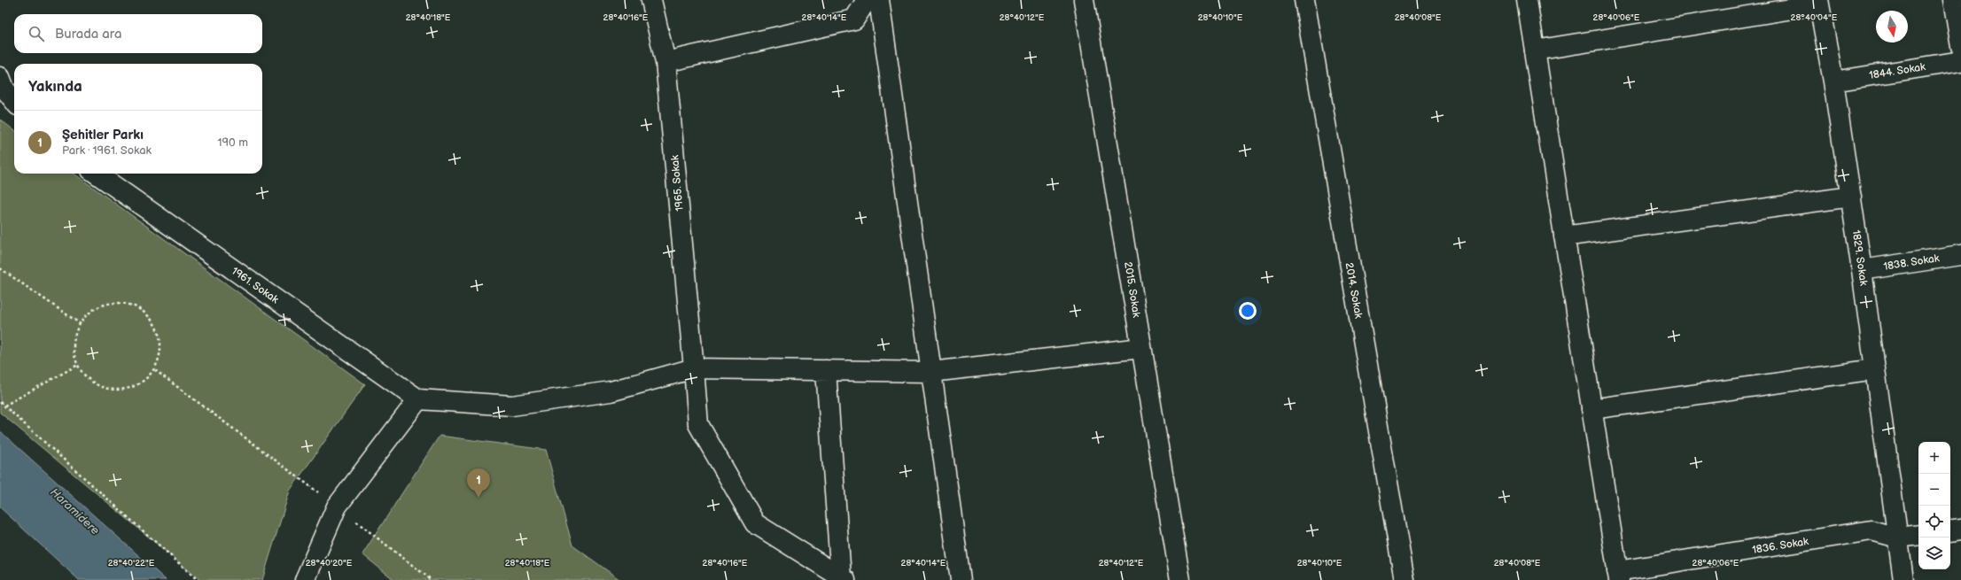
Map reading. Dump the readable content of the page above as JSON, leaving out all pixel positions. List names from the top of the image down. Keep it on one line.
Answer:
{"streets":{"street":["1844. Sokak","1965. Sokak","1829. Sokak","1838. Sokak","1961. Sokak","2015. Sokak","2014. Sokak","1836. Sokak"]},"crossings":[["1844. Sokak","1829. Sokak"],["1829. Sokak","1838. Sokak"],["1829. Sokak","1836. Sokak"]],"water":["Haramidere"],"north":"bottom","page":{"search":"Burada ara","heading":"Yakında","list":[{"mark":"1","name":"Şehitler Parkı","note":"Park · 1961. Sokak","value":"190 m"}],"map_buttons":["+","−"],"pins":"1"},"coordinates":["28°40'18\"E","28°40'16\"E","28°40'14\"E","28°40'10\"E","28°40'08\"E","28°40'06\"E","28°40'12\"E","28°40'04\"E","28°40'22\"E","28°40'20\"E"]}
